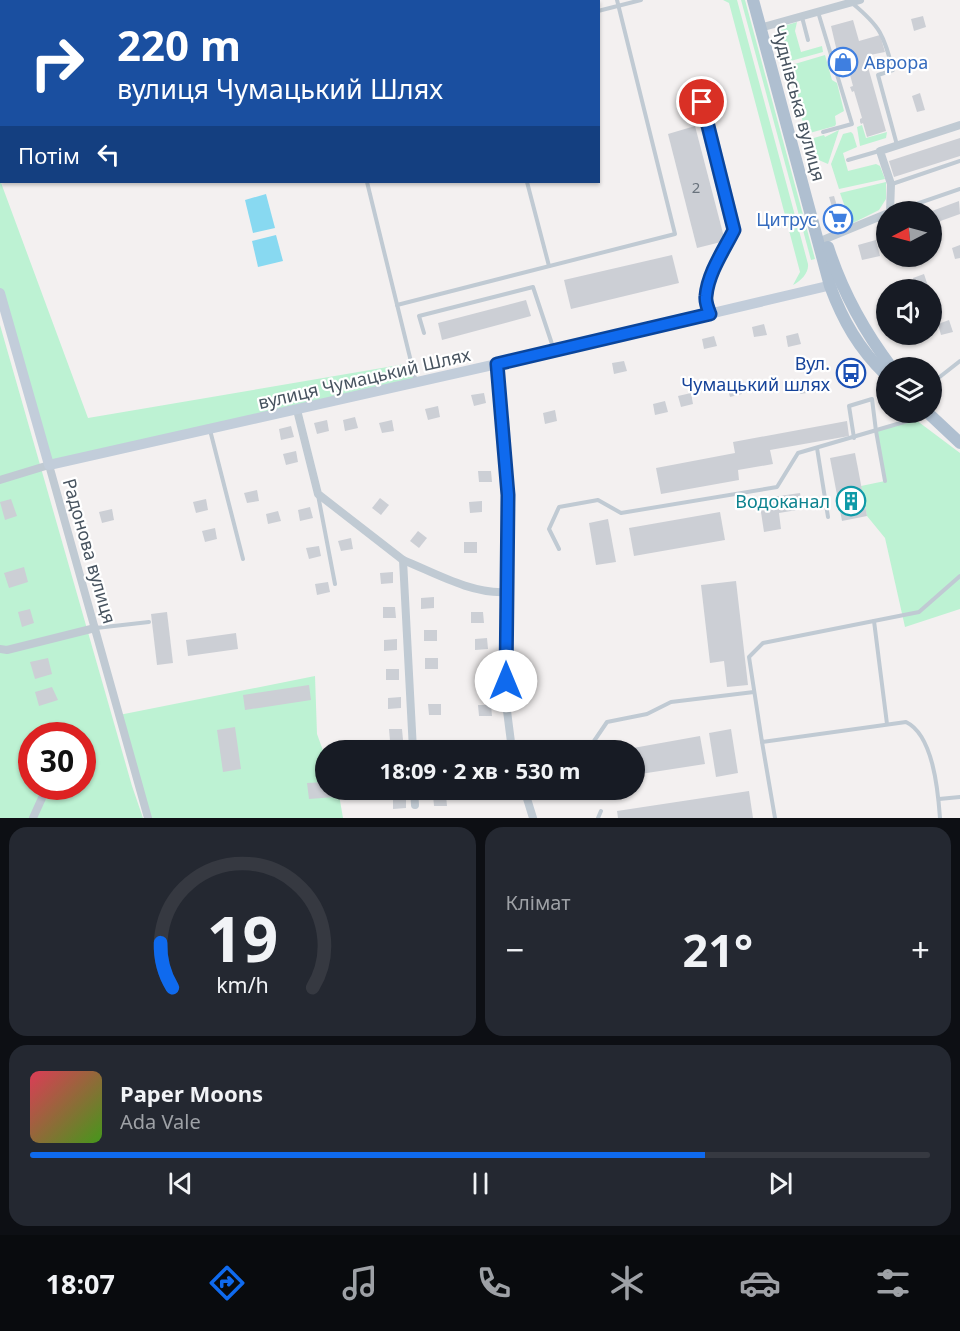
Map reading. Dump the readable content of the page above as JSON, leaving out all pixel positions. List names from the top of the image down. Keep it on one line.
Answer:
{"streets":{"main road":["Чуднівська вулиця"],"street":["вулиця Чумацький Шлях","Радонова вулиця"]},"crossings":[["Чуднівська вулиця","вулиця Чумацький Шлях"],["вулиця Чумацький Шлях","Радонова вулиця"]],"places":{"shop":["Аврора"],"supermarket":["Цитрус"],"bus stop":["Вул. Чумацький шлях"],"building":["Водоканал"]},"house_numbers":["2"],"north":"left","page":{"turn":["220 m","вулиця Чумацький Шлях"],"then":"Потім","limit":"30","trip":"18:09 · 2 хв · 530 m","tile":"Клімат","heat":["−","21°","+"],"song":["Paper Moons","Ada Vale"],"tabs":"18:07","gauge":["19","km/h"]}}
